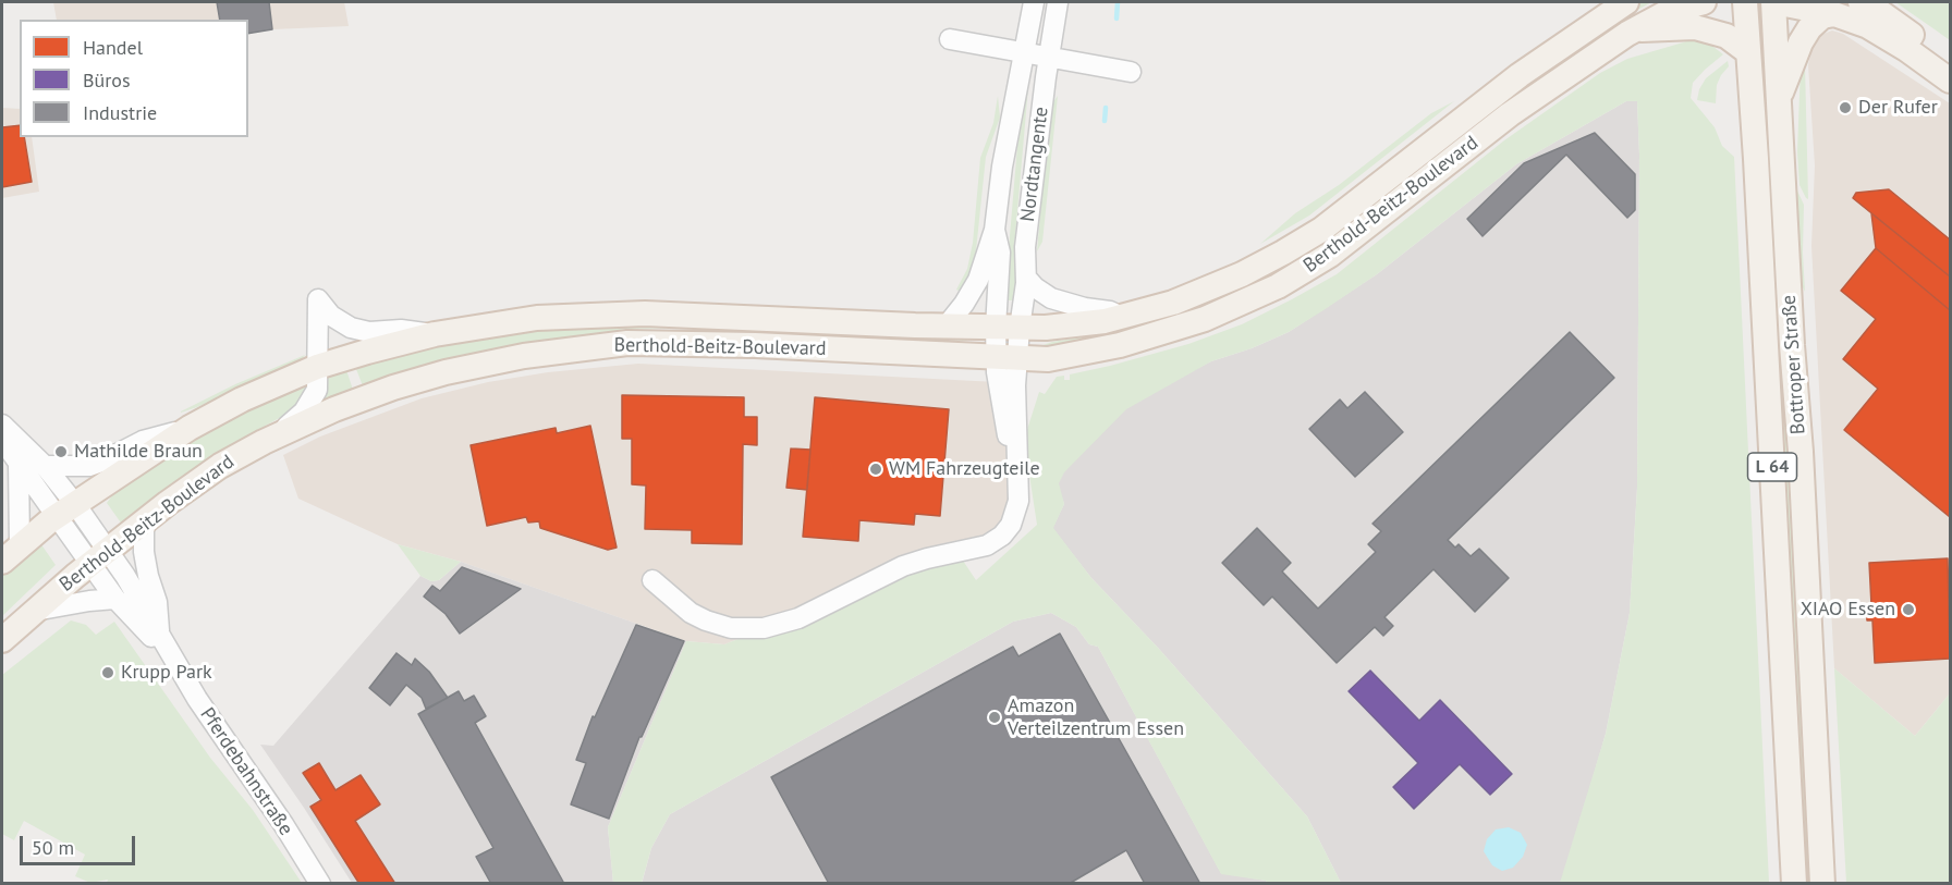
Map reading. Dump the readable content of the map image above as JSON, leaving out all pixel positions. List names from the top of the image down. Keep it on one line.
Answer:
{"streets":{"main road":["Berthold-Beitz-Boulevard","Bottroper Straße","L 64"],"street":["Nordtangente","Pferdebahnstraße"]},"crossings":[["Nordtangente","Berthold-Beitz-Boulevard"],["Berthold-Beitz-Boulevard","Pferdebahnstraße"]],"places":["Der Rufer","Mathilde Braun","WM Fahrzeugteile","XIAO Essen","Krupp Park","Amazon Verteilzentrum Essen"],"legend":["Handel","Büros","Industrie"],"scale_bar":"50 m"}
